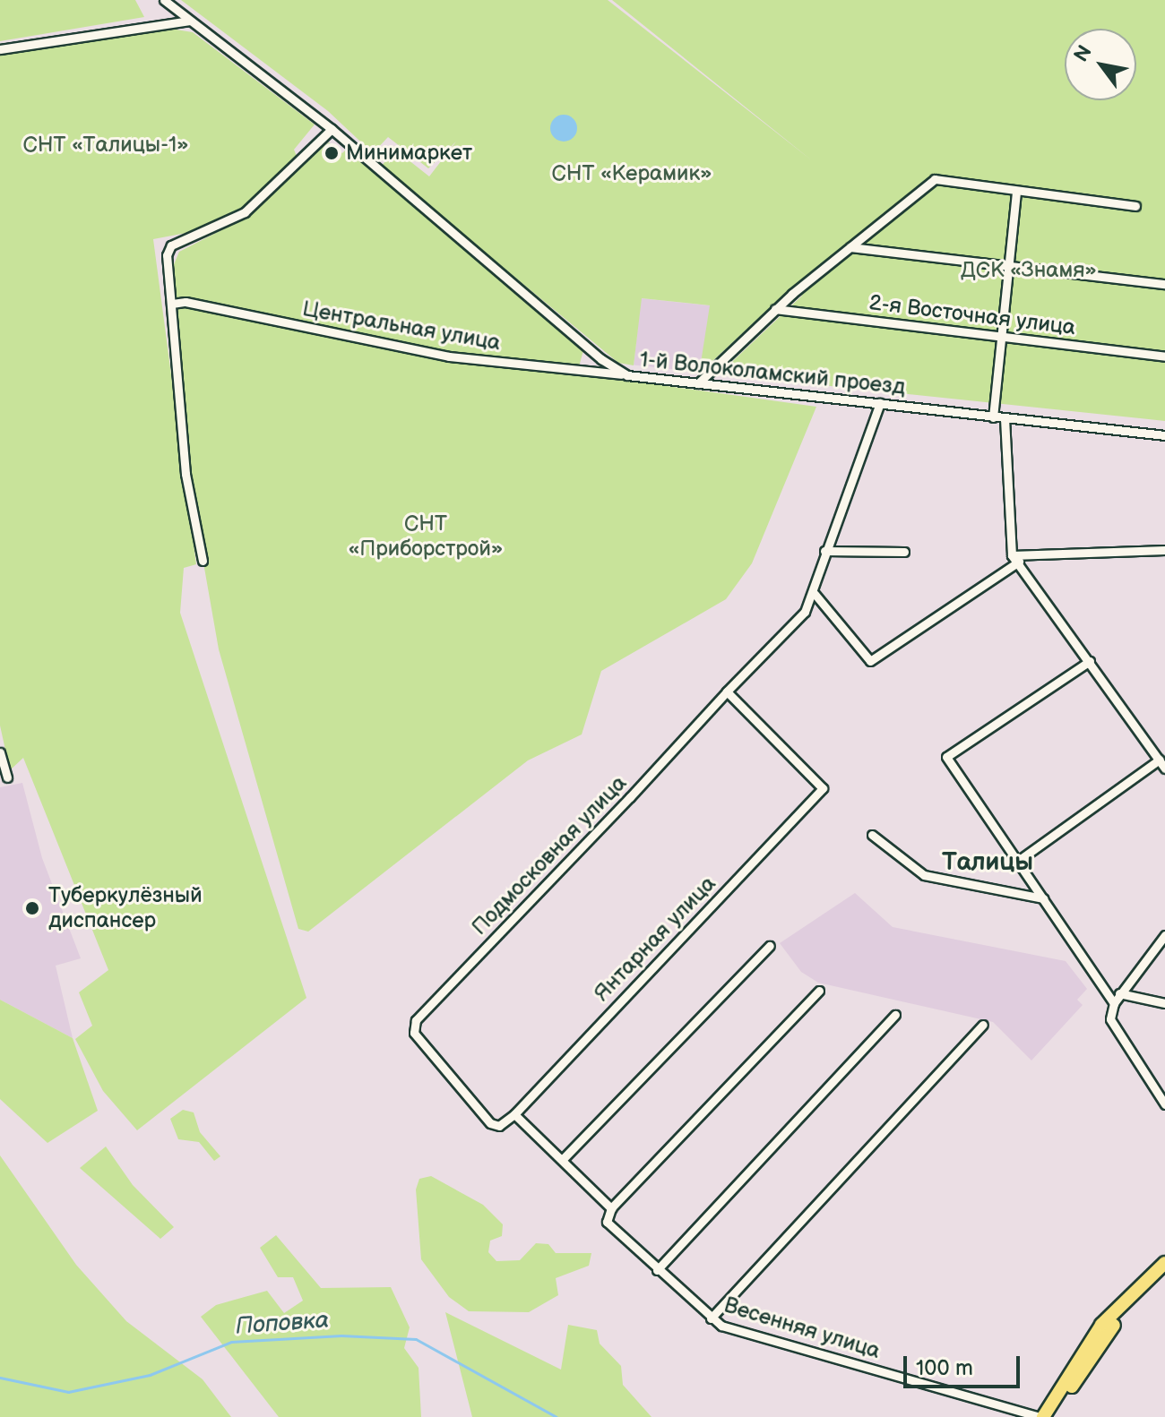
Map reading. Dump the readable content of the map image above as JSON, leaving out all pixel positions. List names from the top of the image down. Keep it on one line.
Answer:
{"streets":{"street":["2-я Восточная улица","Центральная улица","1-й Волоколамский проезд","Подмосковная улица","Янтарная улица","Весенняя улица"]},"crossings":[["Центральная улица","1-й Волоколамский проезд"],["Подмосковная улица","Янтарная улица"],["Подмосковная улица","Весенняя улица"],["Янтарная улица","Весенняя улица"]],"districts":["Талицы"],"water":["Поповка"],"parks":["СНТ «Талицы-1»","СНТ «Керамик»","ДСК «Знамя»","СНТ «Приборстрой»"],"places":["Минимаркет","Туберкулёзный диспансер"],"scale_bar":"100 m","north":"top left"}
